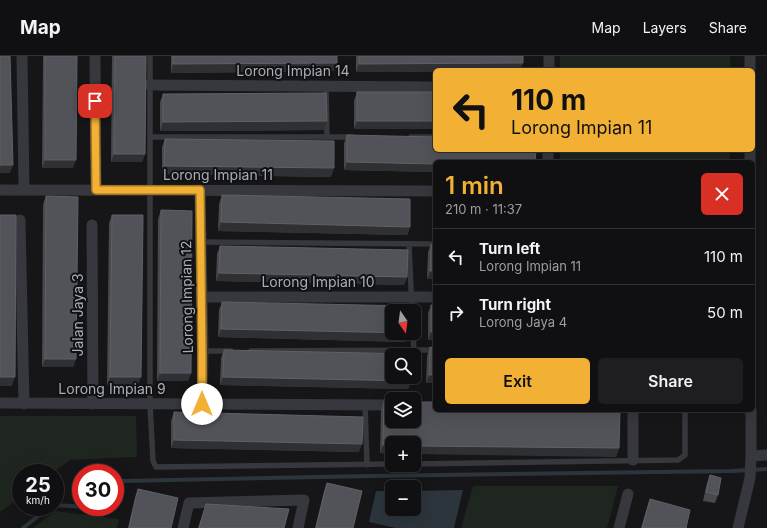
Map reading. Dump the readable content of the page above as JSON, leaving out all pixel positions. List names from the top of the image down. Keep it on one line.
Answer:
{"streets":{"street":["Lorong Impian 14","Lorong Impian 11","Lorong Impian 10","Lorong Impian 12","Jalan Jaya 3","Lorong Impian 9"]},"crossings":[["Lorong Impian 11","Lorong Impian 12"],["Lorong Impian 10","Lorong Impian 12"],["Lorong Impian 12","Lorong Impian 9"],["Jalan Jaya 3","Lorong Impian 9"]],"north":"bottom","page":{"header":"Map","nav":["Map","Layers","Share"],"turn":["110 m","Lorong Impian 11"],"heading":["1 min","210 m · 11:37"],"list":[{"name":"Turn left","note":"Lorong Impian 11","value":"110 m"},{"name":"Turn right","note":"Lorong Jaya 4","value":"50 m"}],"map_buttons":["+","−"],"buttons":["Exit","Share"],"speed":"25 km/h","limit":"30"}}
